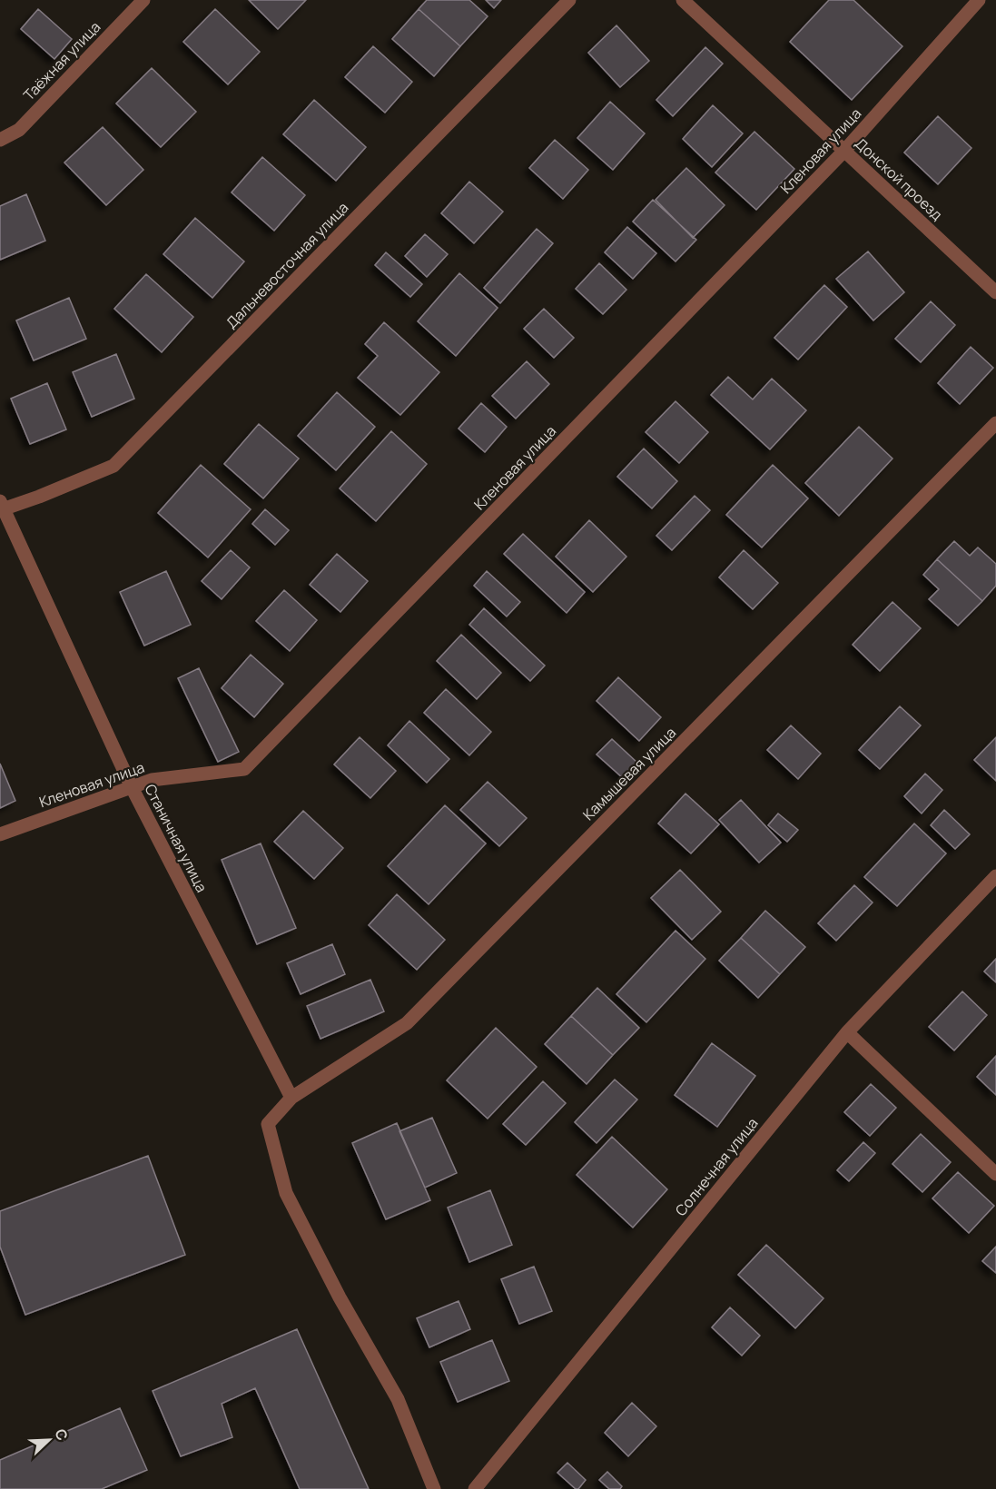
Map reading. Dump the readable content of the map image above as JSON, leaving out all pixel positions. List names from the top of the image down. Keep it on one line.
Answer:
{"streets":{"street":["Таёжная улица","Кленовая улица","Донской проезд","Дальневосточная улица","Камышевая улица","Станичная улица","Солнечная улица"]},"crossings":[["Кленовая улица","Донской проезд"],["Кленовая улица","Станичная улица"],["Дальневосточная улица","Станичная улица"],["Камышевая улица","Станичная улица"]],"north":"top right"}
